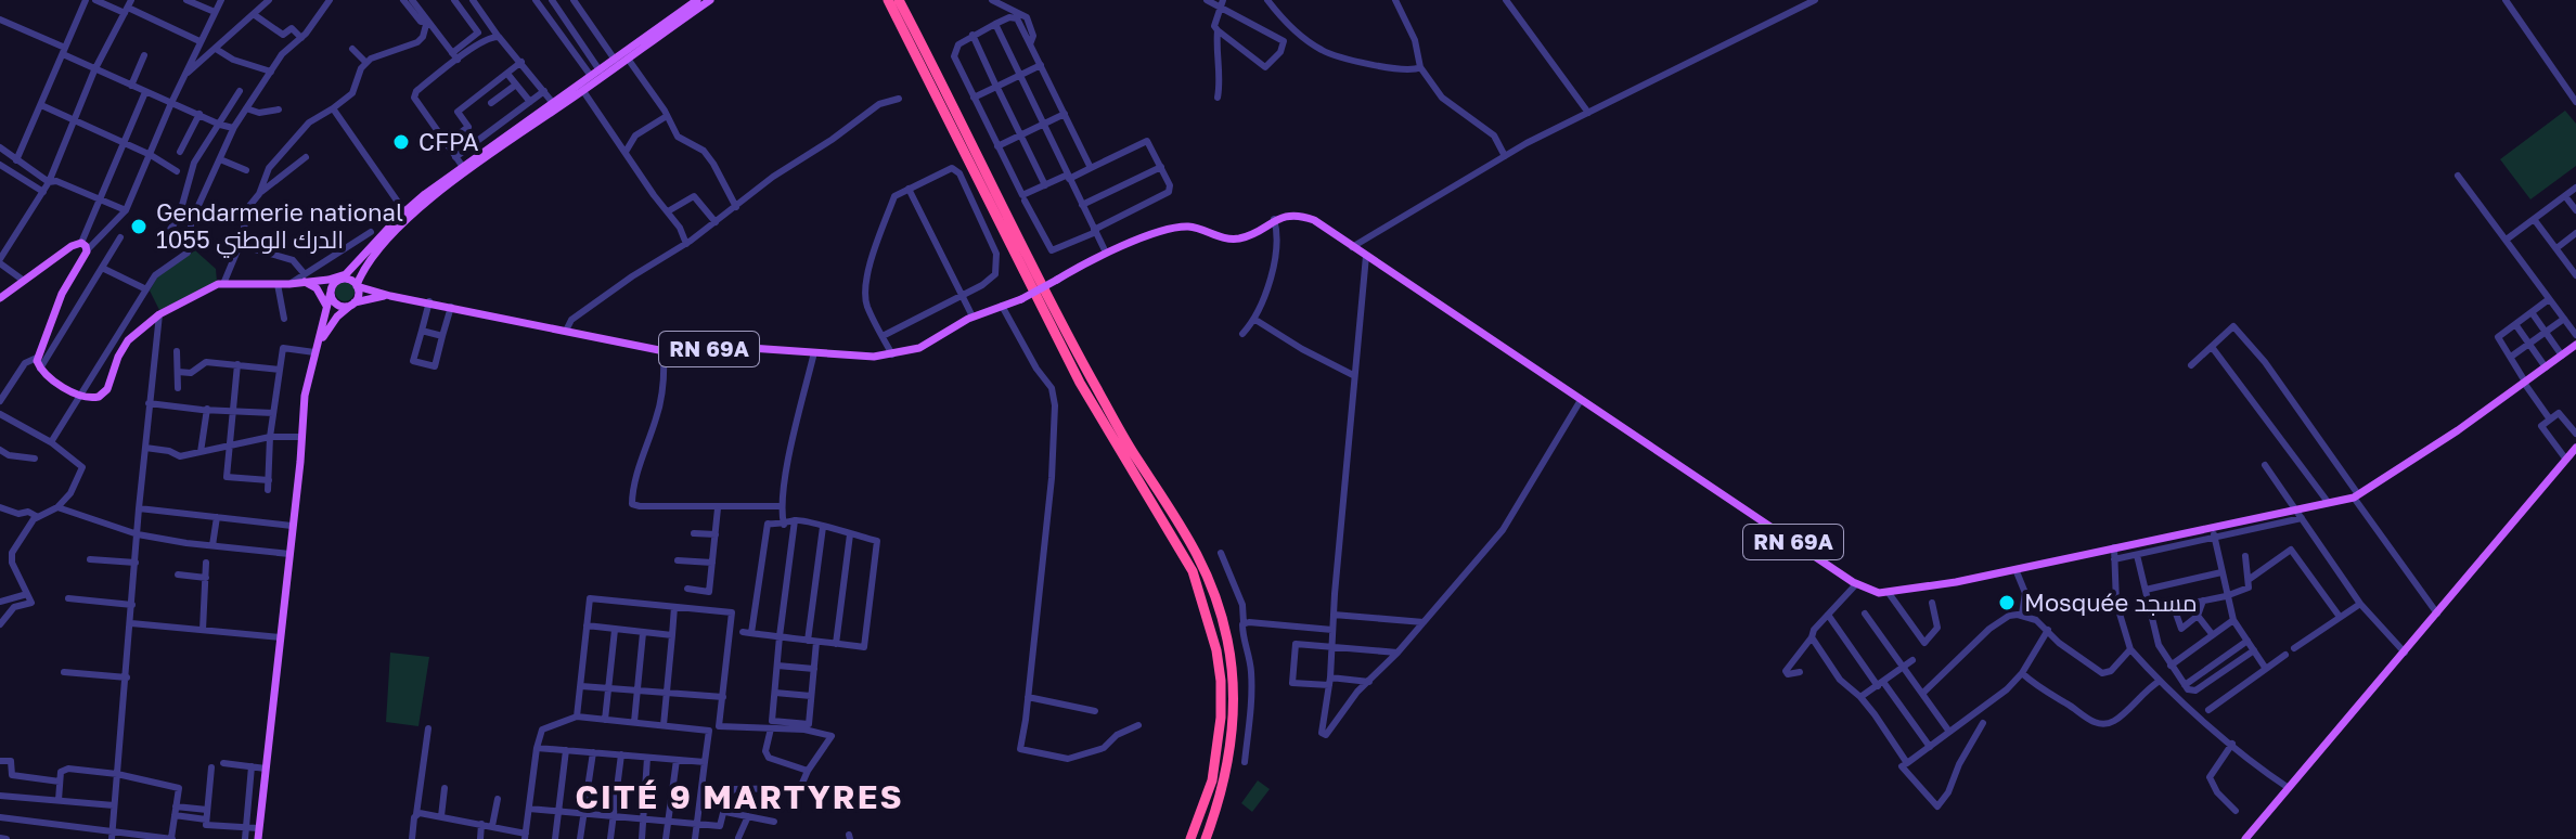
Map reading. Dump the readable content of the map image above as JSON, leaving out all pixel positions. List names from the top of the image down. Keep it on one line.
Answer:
{"streets":{"main road":["RN 69A"]},"districts":["CITÉ 9 MARTYRES"],"places":["CFPA","Gendarmerie national 1055 الدرك الوطني","Mosquée مسجد"]}
